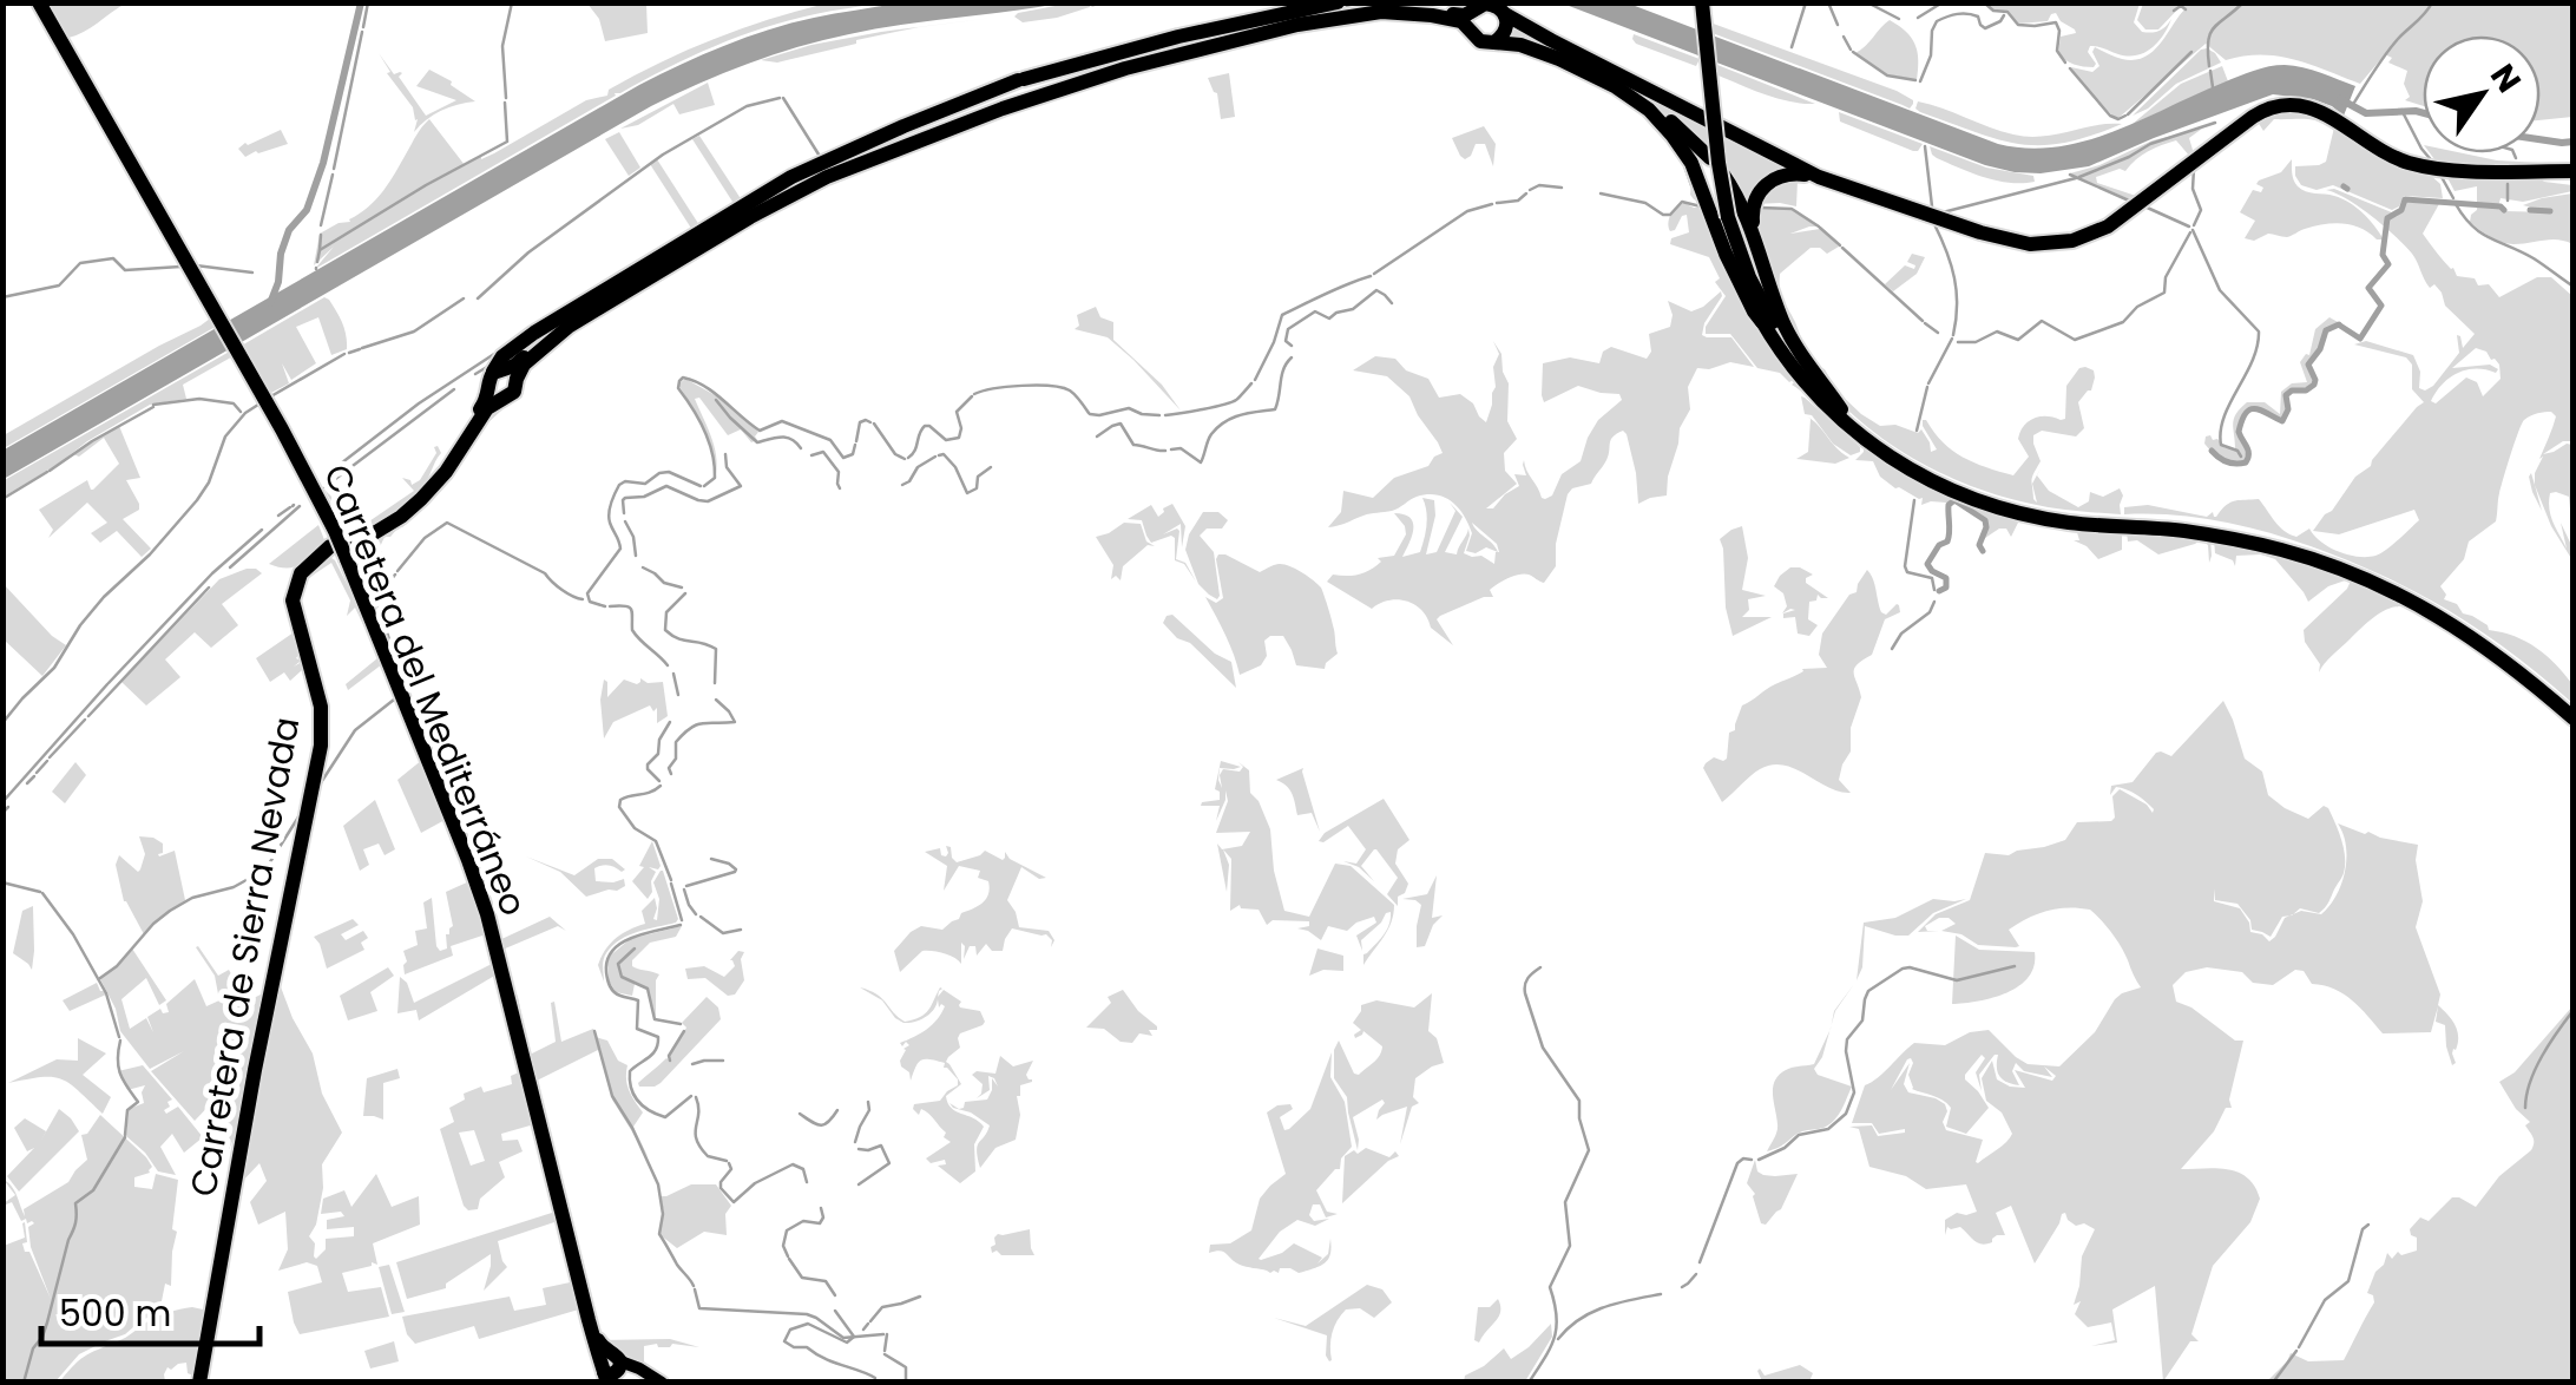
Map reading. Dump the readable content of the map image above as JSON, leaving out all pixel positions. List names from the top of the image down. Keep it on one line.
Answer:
{"streets":{"highway":["Carretera del Mediterráneo","Carretera de Sierra Nevada"]},"crossings":[["Carretera del Mediterráneo","Carretera de Sierra Nevada"]],"scale_bar":"500 m","north":"top right"}
